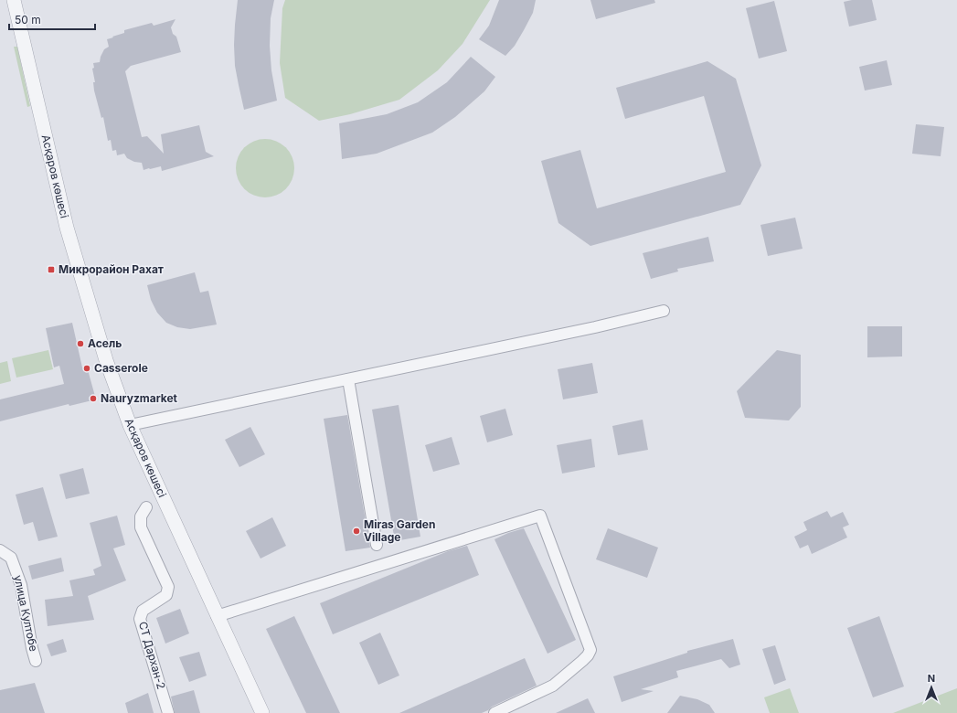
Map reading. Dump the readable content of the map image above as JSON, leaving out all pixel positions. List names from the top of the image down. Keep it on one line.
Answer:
{"streets":{"street":["Асқаров көшесі","улица Култобе","СТ Дархан-2"]},"places":{"transit":["Микрорайон Рахат"],"other":["Асель","Casserole","Nauryzmarket","Miras Garden Village"]},"scale_bar":"50 m","north":"top"}
